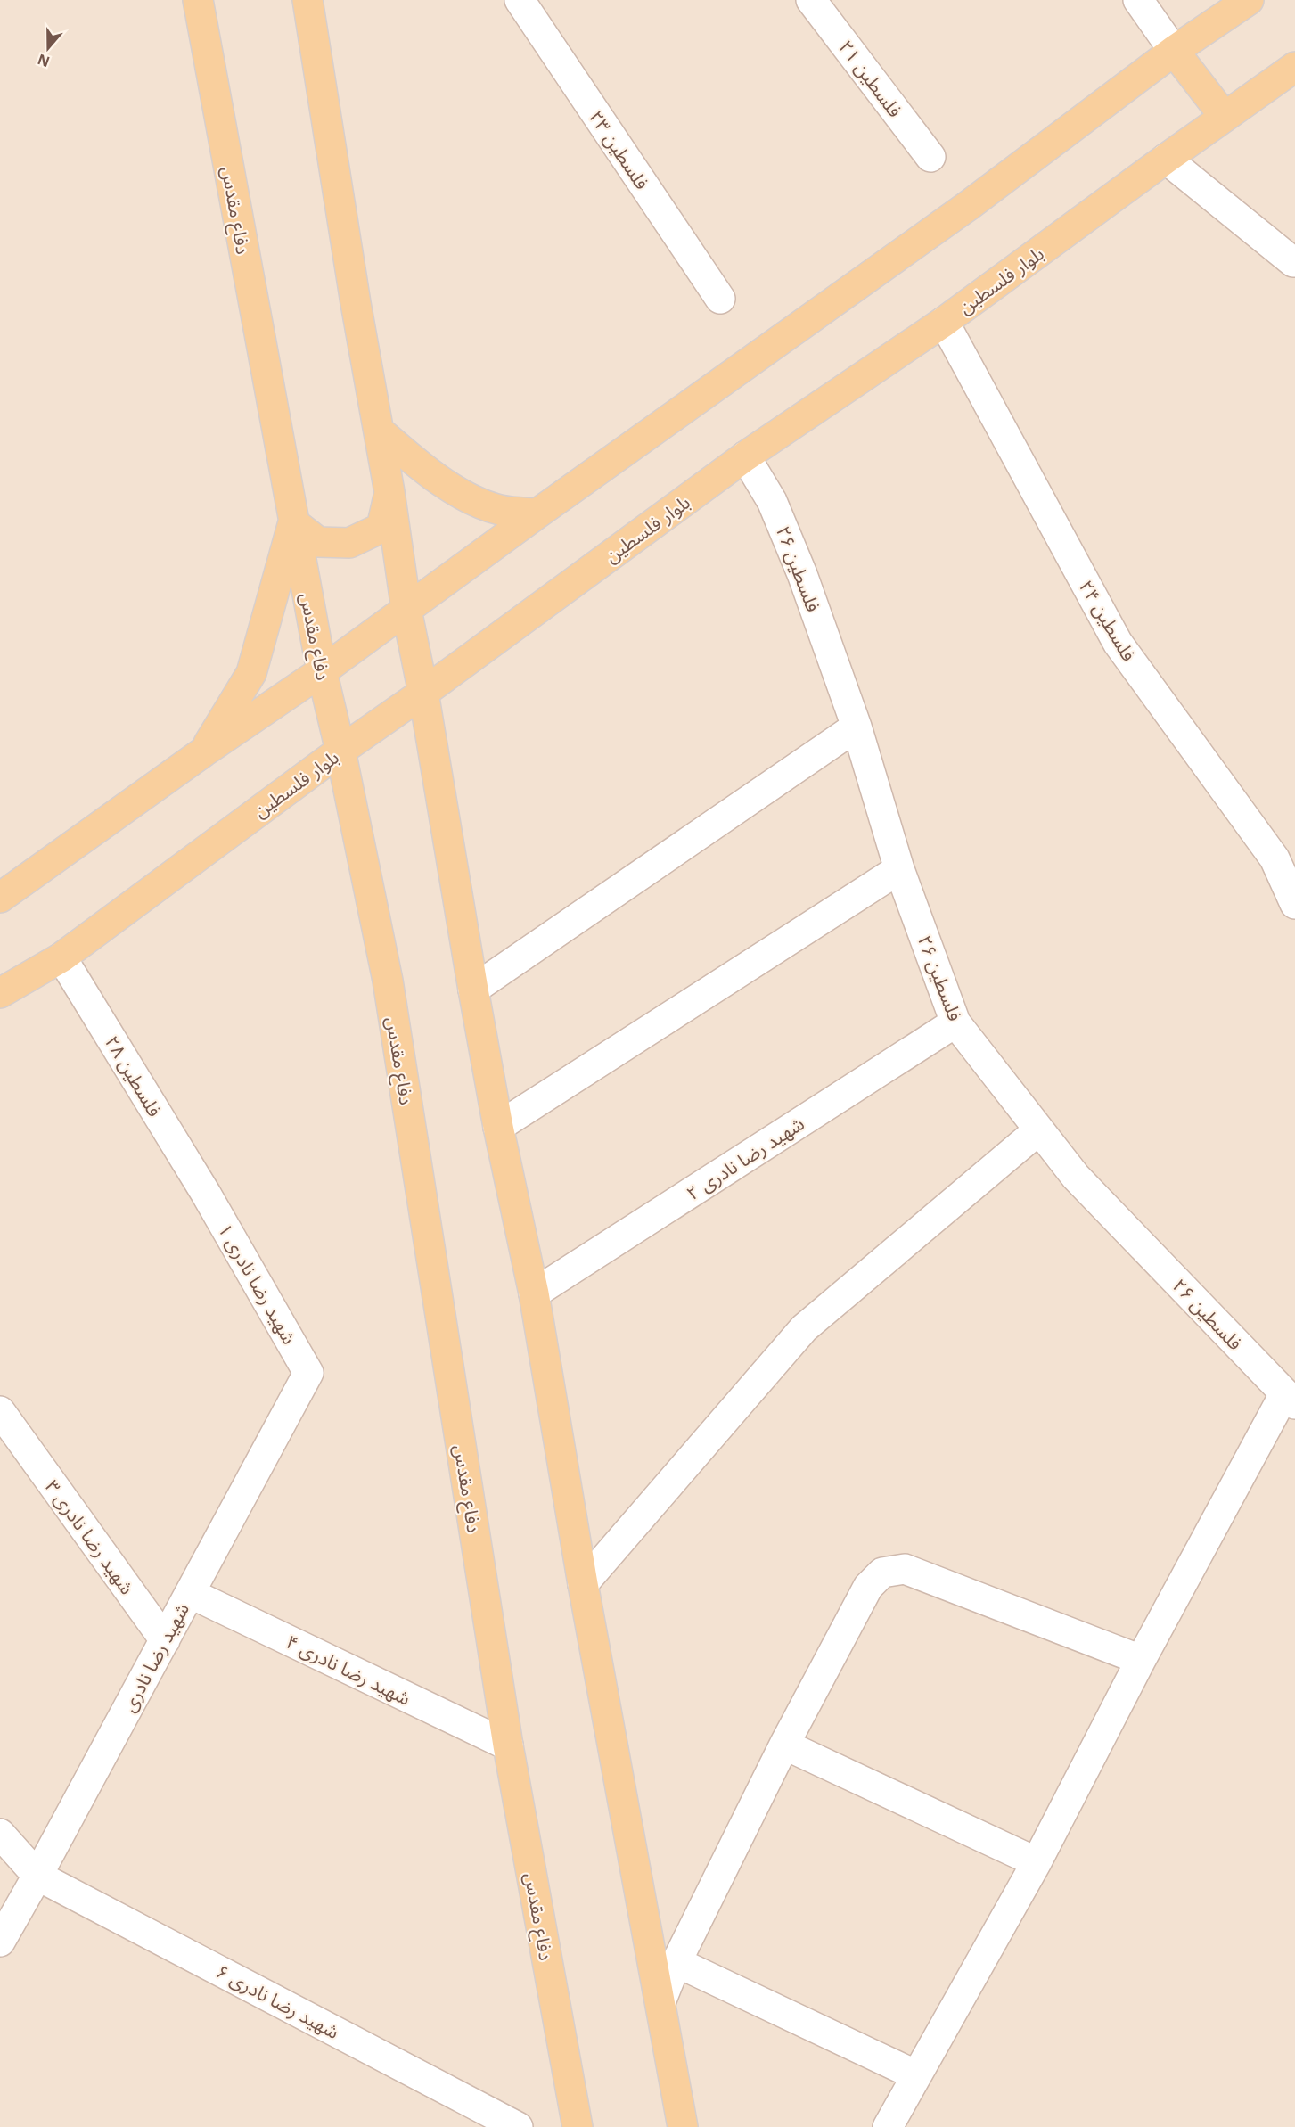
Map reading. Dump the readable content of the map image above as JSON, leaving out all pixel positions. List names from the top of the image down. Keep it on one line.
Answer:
{"streets":{"main road":["دفاع مقدس","بلوار فلسطین"],"street":["فلسطین ۲۱","فلسطین ۲۳","فلسطین ۲۶","فلسطین ۲۴","فلسطین ۲۸","شهید رضا نادری ۲","شهید رضا نادری ۱","شهید رضا نادری ۳","شهید رضا نادری","شهید رضا نادری ۴","شهید رضا نادری ۶"]},"crossings":[["دفاع مقدس","بلوار فلسطین"],["دفاع مقدس","شهید رضا نادری ۴"],["بلوار فلسطین","فلسطین ۲۶"],["بلوار فلسطین","فلسطین ۲۴"],["بلوار فلسطین","فلسطین ۲۸"],["فلسطین ۲۶","شهید رضا نادری ۲"],["فلسطین ۲۸","شهید رضا نادری ۱"],["شهید رضا نادری ۱","شهید رضا نادری"],["شهید رضا نادری ۳","شهید رضا نادری"],["شهید رضا نادری","شهید رضا نادری ۴"],["شهید رضا نادری","شهید رضا نادری ۶"]],"north":"bottom"}
